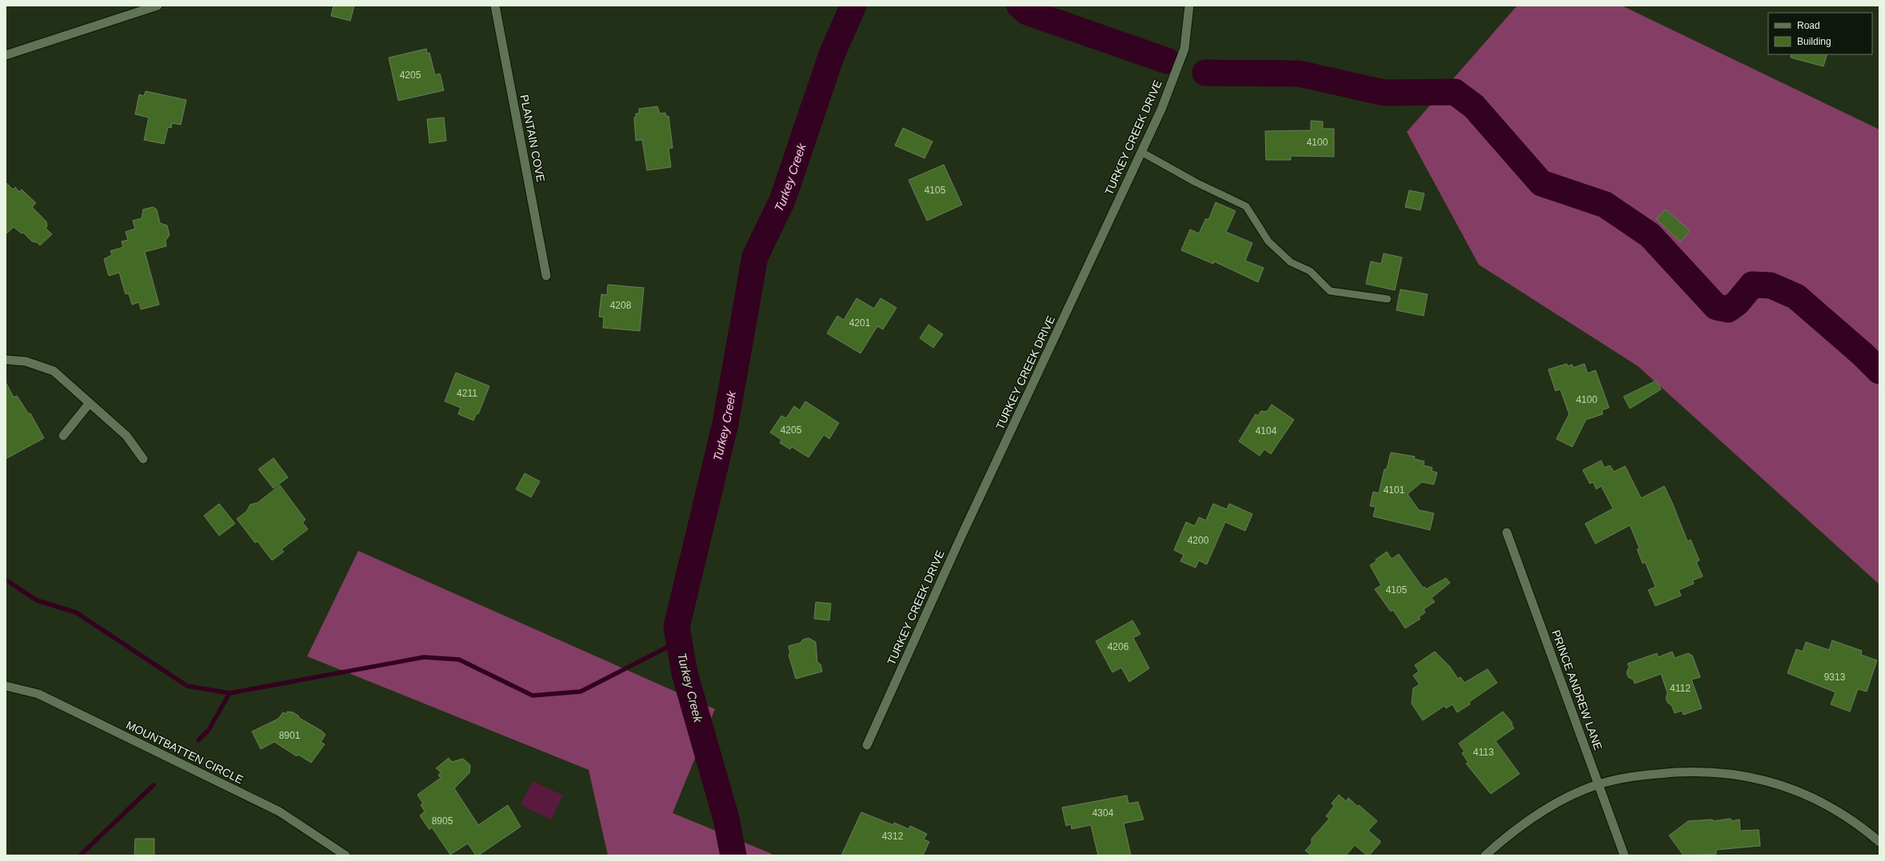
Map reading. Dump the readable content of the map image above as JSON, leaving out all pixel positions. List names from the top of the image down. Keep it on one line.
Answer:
{"streets":{"street":["TURKEY CREEK DRIVE","PLANTAIN COVE","PRINCE ANDREW LANE","MOUNTBATTEN CIRCLE"]},"water":["Turkey Creek"],"house_numbers":["4205","4100","4105","4208","4201","4211","4100","4205","4104","4101","4200","4105","4206","9313","4112","8901","4113","4304","8905","4312"],"legend":["Road","Building"]}
